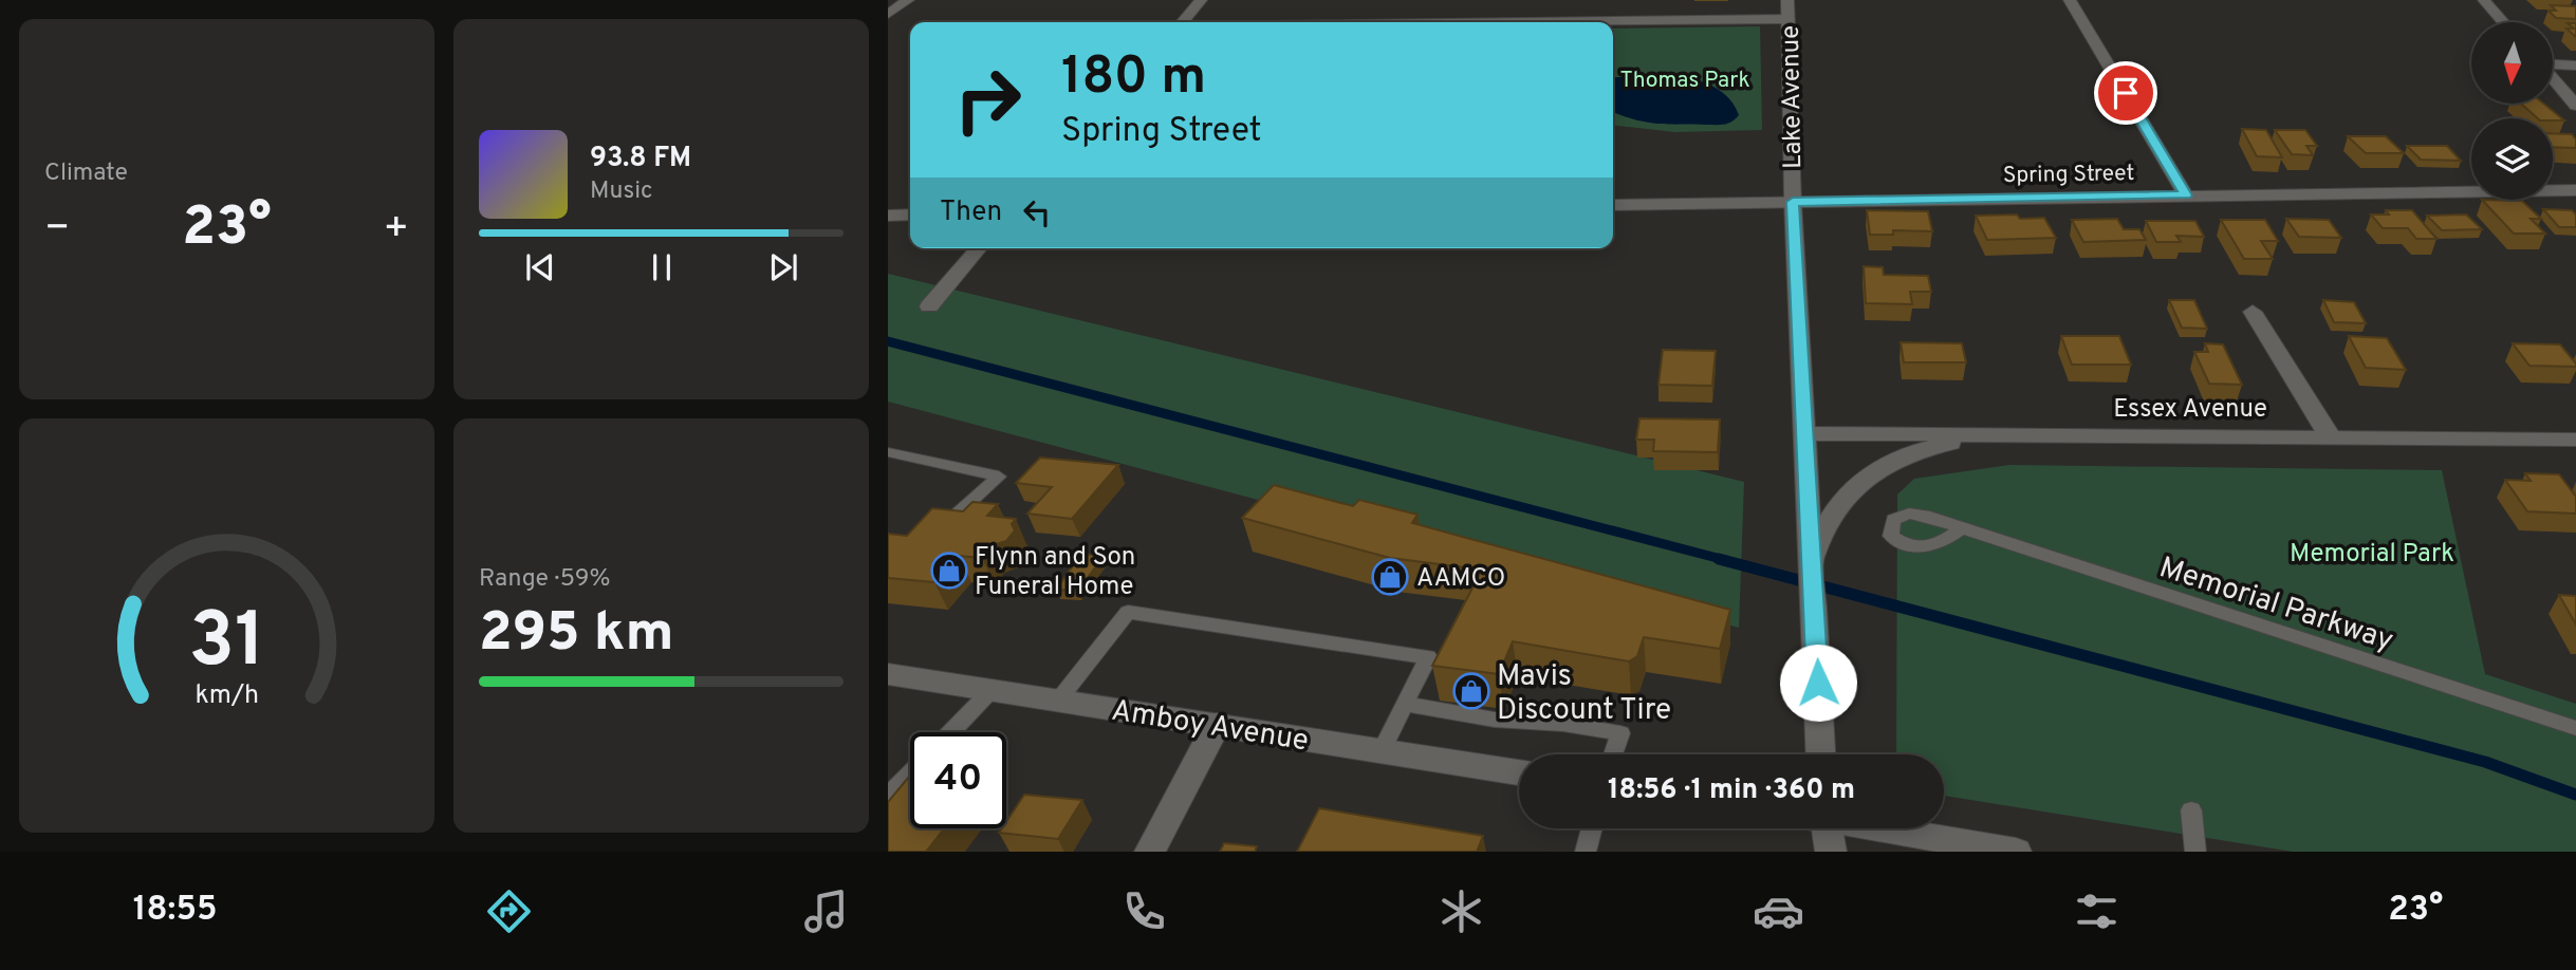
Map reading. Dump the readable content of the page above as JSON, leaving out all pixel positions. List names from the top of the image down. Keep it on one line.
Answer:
{"streets":{"street":["Lake Avenue","Spring Street","Essex Avenue","Amboy Avenue"],"lane":["Memorial Parkway"]},"crossings":[["Lake Avenue","Spring Street"],["Lake Avenue","Essex Avenue"]],"parks":["Thomas Park","Memorial Park"],"places":{"shop":["Flynn and Son Funeral Home","AAMCO","Mavis Discount Tire"]},"north":"bottom","page":{"tile":["Climate",["Range · 59%","295 km"]],"turn":["180 m","Spring Street"],"song":["93.8 FM","Music"],"then":"Then","heat":["−","23°","+"],"limit":"40","trip":"18:56 · 1 min · 360 m","tabs":["18:55","23°"],"gauge":["31","km/h"]}}
